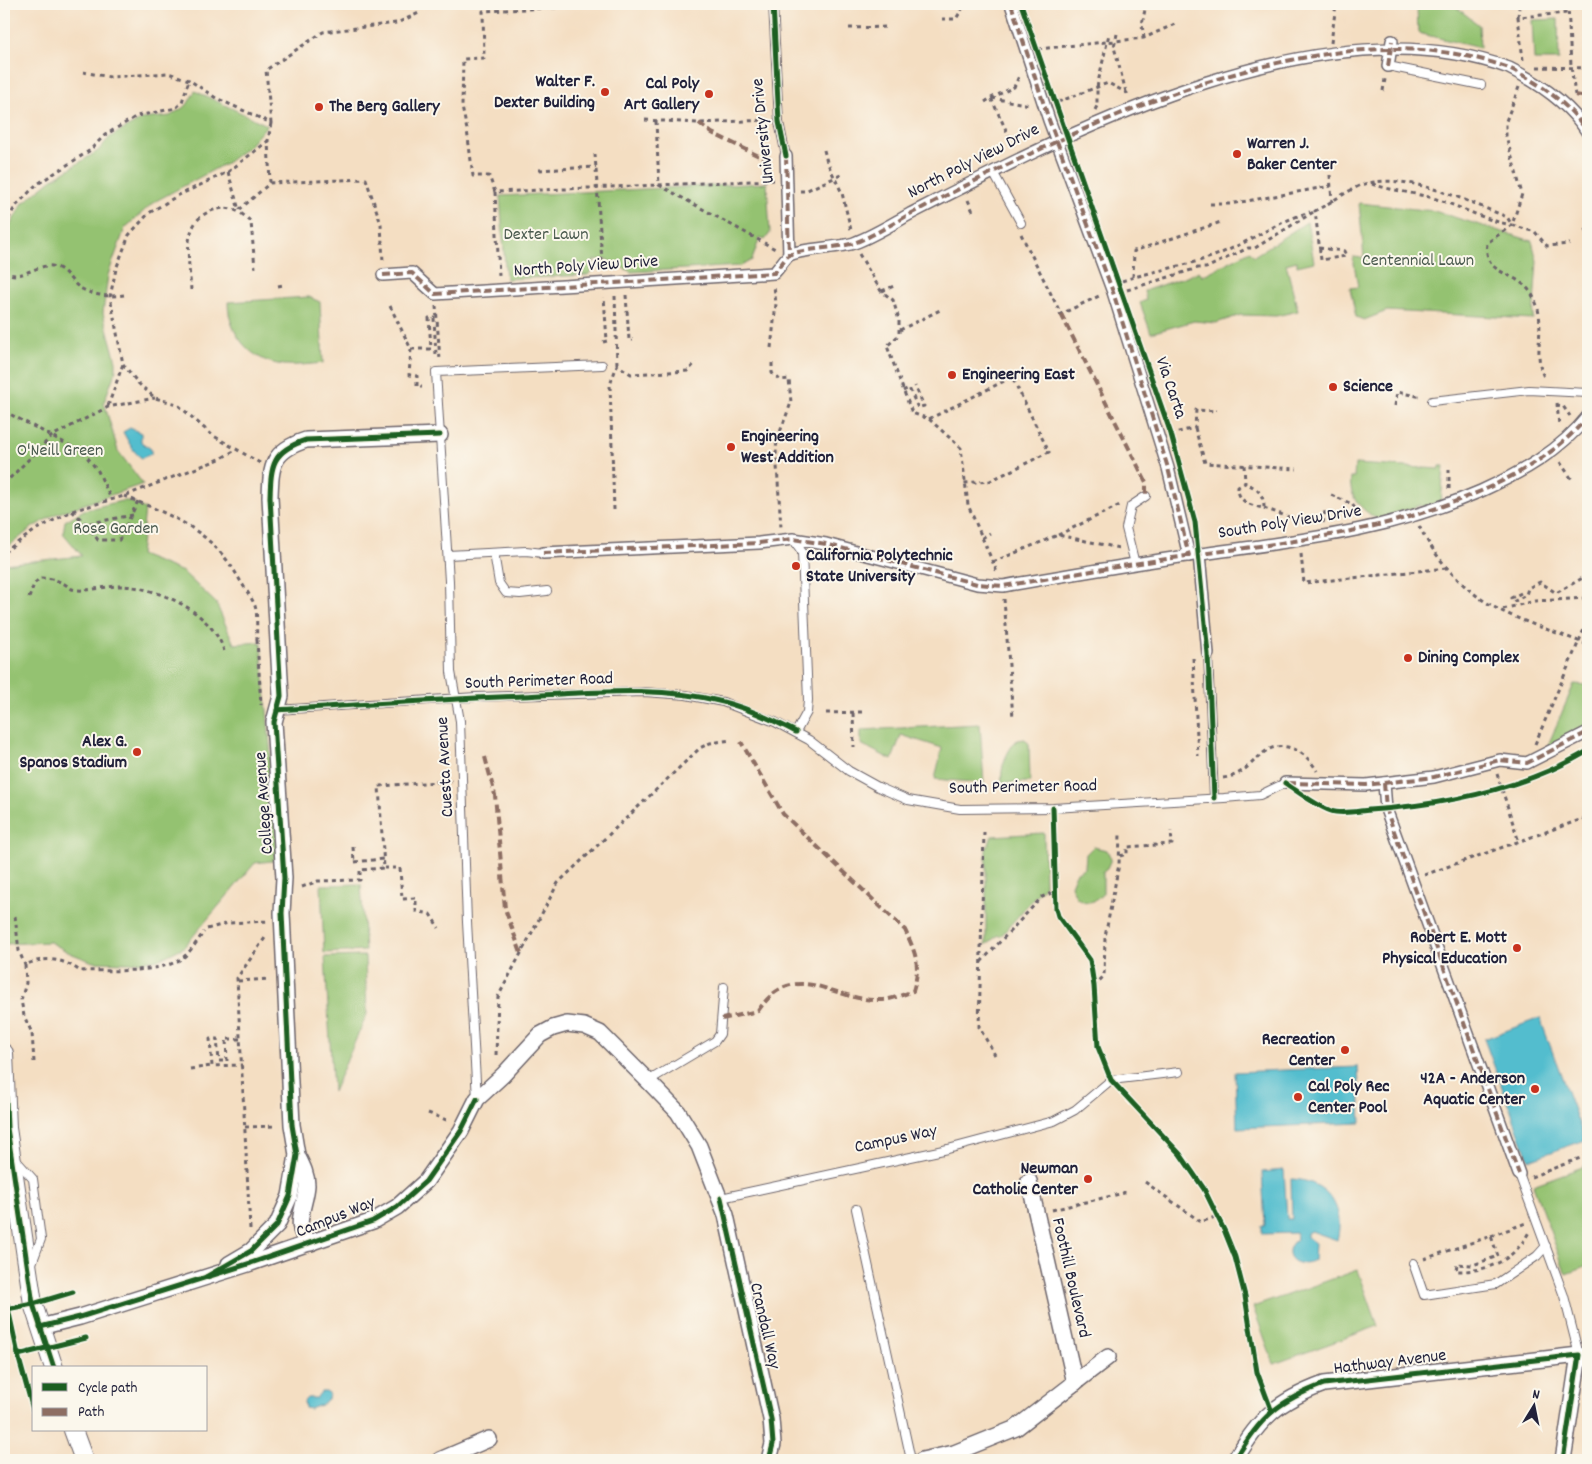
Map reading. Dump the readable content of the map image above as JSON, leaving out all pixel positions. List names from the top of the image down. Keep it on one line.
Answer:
{"streets":{"street":["University Drive","North Poly View Drive","Via Carta","South Poly View Drive","South Perimeter Road","College Avenue","Campus Way","Foothill Boulevard","Crandall Way","Hathway Avenue"],"lane":["Cuesta Avenue"]},"crossings":[["University Drive","North Poly View Drive"],["North Poly View Drive","Via Carta"],["Via Carta","South Poly View Drive"],["Via Carta","South Perimeter Road"],["South Perimeter Road","Cuesta Avenue"],["South Perimeter Road","College Avenue"],["Cuesta Avenue","Campus Way"],["Cuesta Avenue","Crandall Way"],["College Avenue","Campus Way"],["Campus Way","Crandall Way"]],"parks":["Dexter Lawn","Centennial Lawn","O'Neill Green","Rose Garden"],"places":["Walter F. Dexter Building","Cal Poly Art Gallery","The Berg Gallery","Warren J. Baker Center","Engineering East","Science","Engineering West Addition","California Polytechnic State University","Dining Complex","Alex G. Spanos Stadium","Robert E. Mott Physical Education","Recreation Center","42A - Anderson Aquatic Center","Cal Poly Rec Center Pool","Newman Catholic Center"],"legend":["Cycle path","Path"],"north":"top"}
